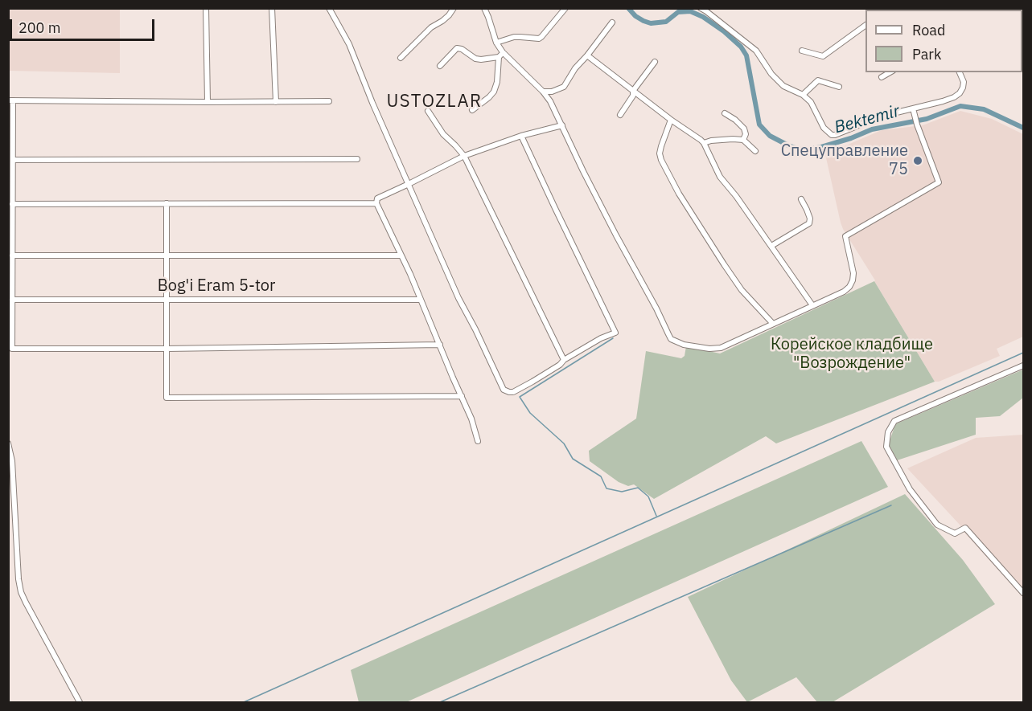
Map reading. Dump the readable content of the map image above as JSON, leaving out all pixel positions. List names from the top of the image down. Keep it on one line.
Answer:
{"streets":{"street":["Bog'i Eram 5-tor"]},"districts":["USTOZLAR"],"water":["Bektemir"],"parks":["Корейское кладбище \"Возрождение\""],"places":["Спецуправление 75"],"legend":["Road","Park"],"scale_bar":"200 m"}
